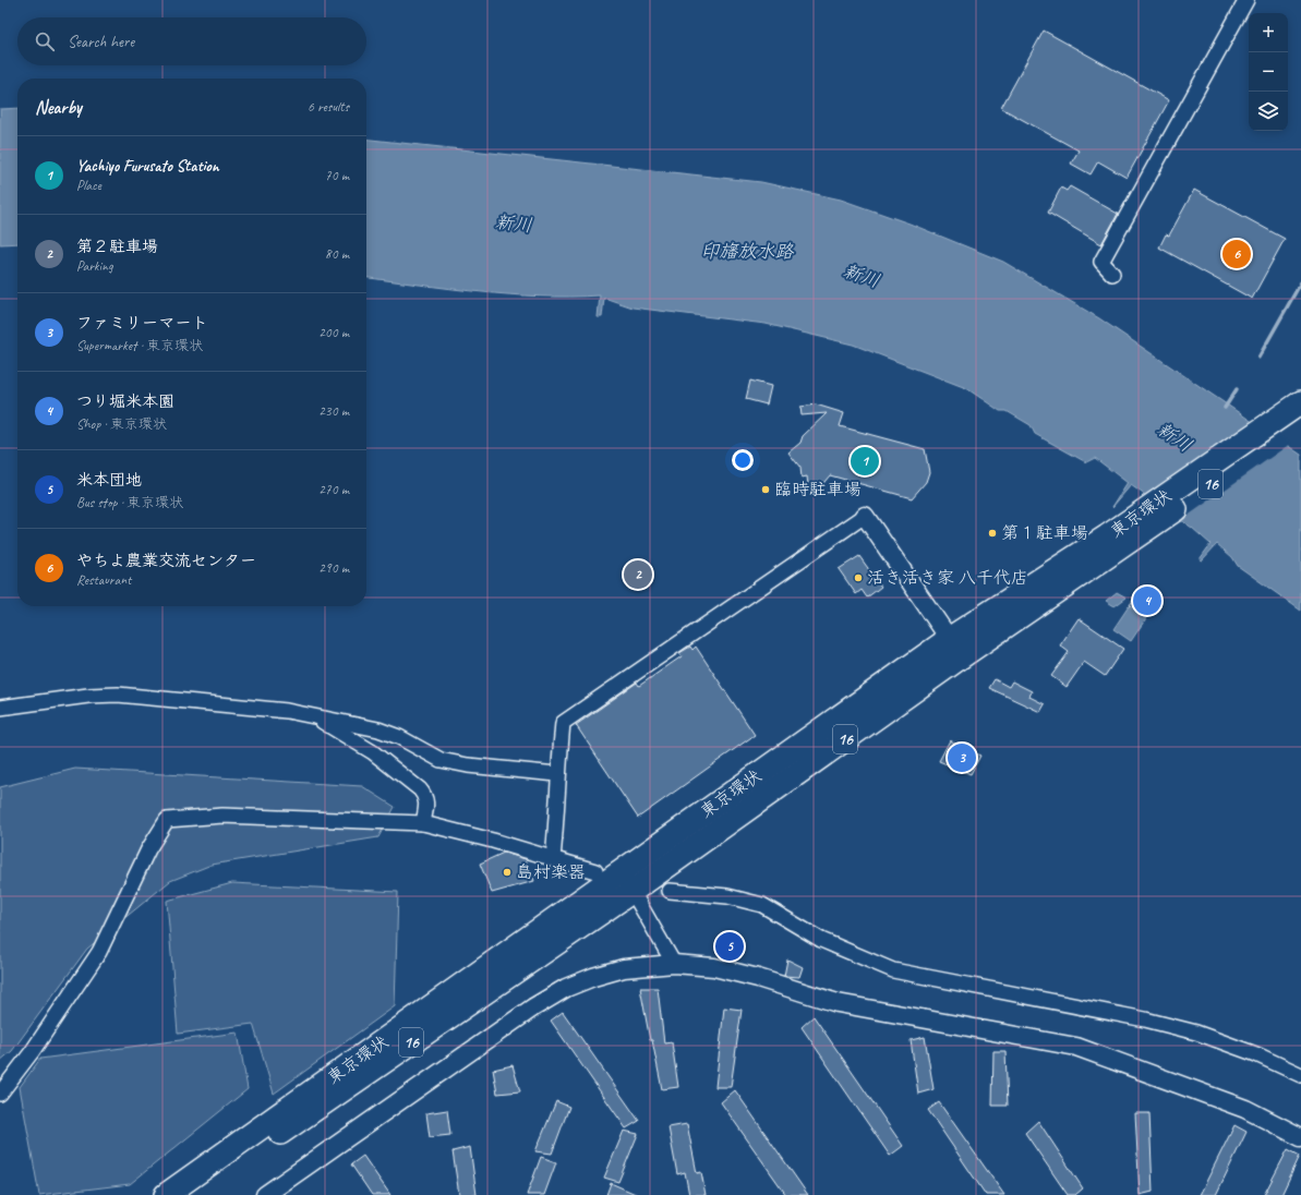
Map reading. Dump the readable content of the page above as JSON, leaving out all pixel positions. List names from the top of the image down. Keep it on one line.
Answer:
{"streets":{"highway":["16","東京環状"]},"water":["新川","印旛放水路"],"places":["臨時駐車場","第１駐車場","活き活き家 八千代店","島村楽器"],"page":{"map_buttons":["+","−"],"search":"Search here","heading":["Nearby","6 results"],"list":[{"mark":"1","name":"Yachiyo Furusato Station","note":"Place","value":"70 m"},{"mark":"2","name":"第２駐車場","note":"Parking","value":"80 m"},{"mark":"3","name":"ファミリーマート","note":"Supermarket · 東京環状","value":"200 m"},{"mark":"4","name":"つり堀米本園","note":"Shop · 東京環状","value":"230 m"},{"mark":"5","name":"米本団地","note":"Bus stop · 東京環状","value":"270 m"},{"mark":"6","name":"やちよ農業交流センター","note":"Restaurant","value":"290 m"}],"pins":["6","1","2","4","3","5"]}}
